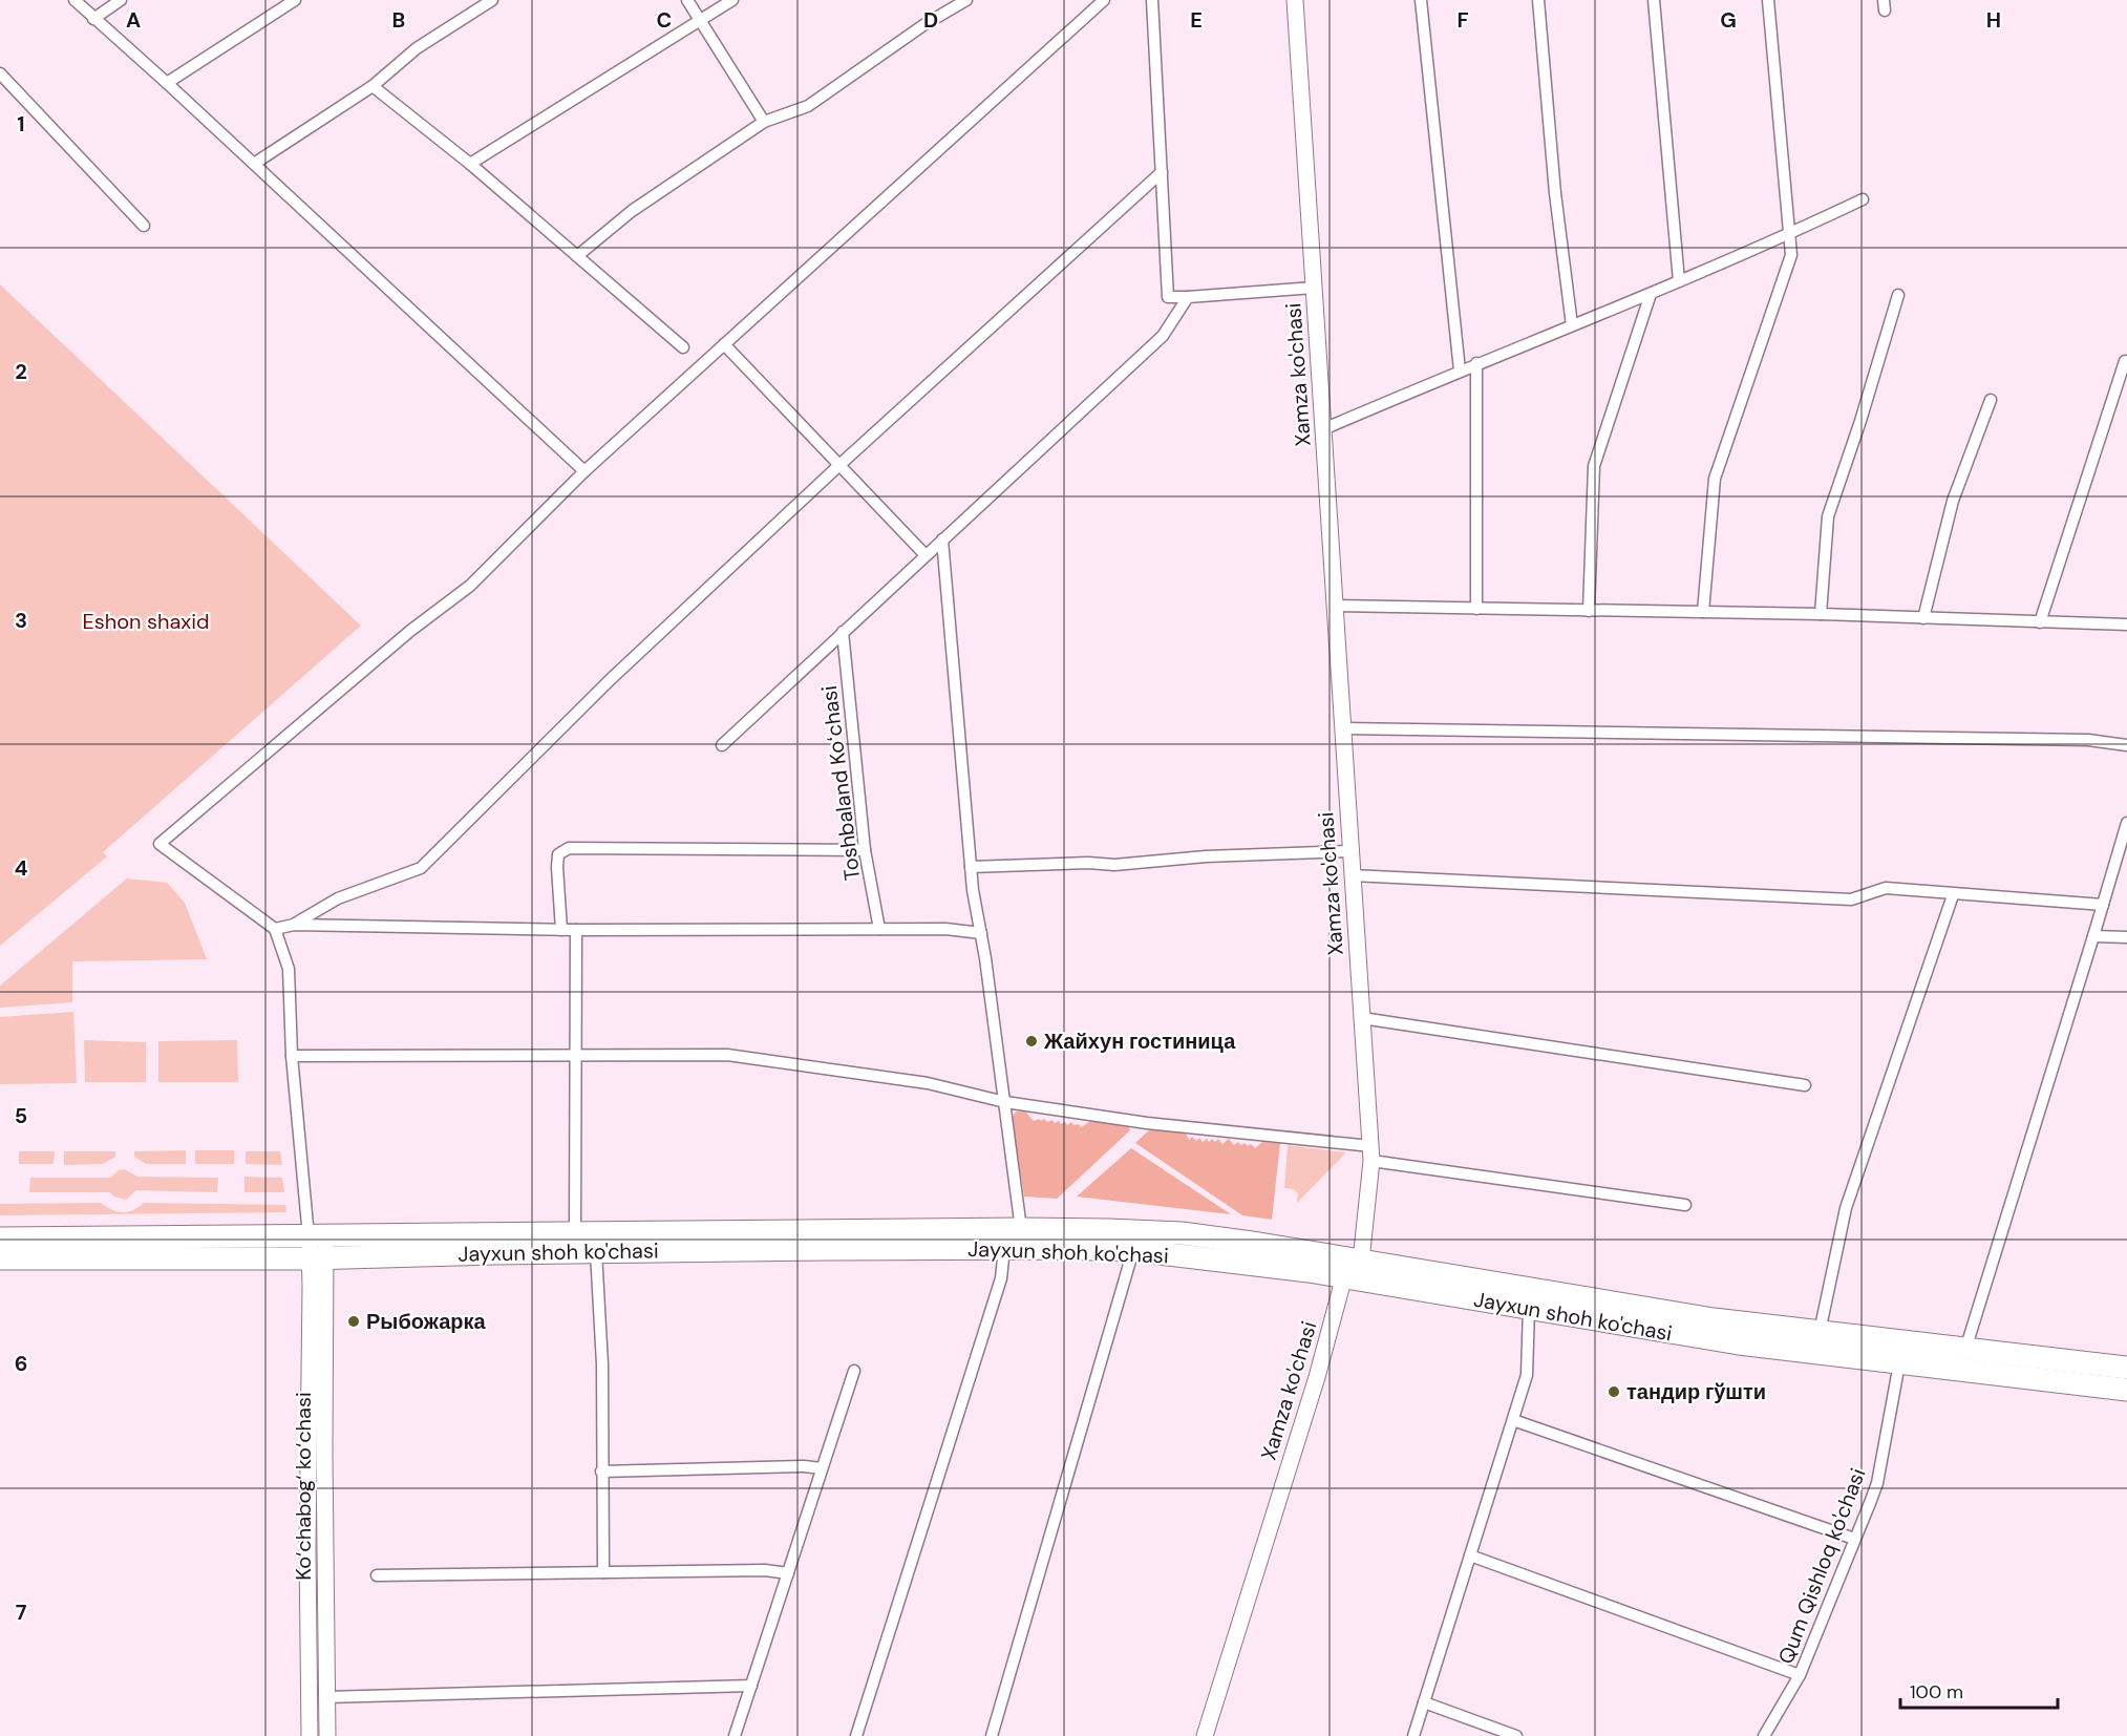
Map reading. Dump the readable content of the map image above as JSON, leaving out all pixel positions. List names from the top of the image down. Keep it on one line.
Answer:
{"streets":{"highway":["Jayxun shoh ko'chasi"],"street":["Xamza ko'chasi","Toshbaland Koʻchasi","Ko‘chabog‘ ko‘chasi","Qum Qishloq ko'chasi"]},"crossings":[["Xamza ko'chasi","Jayxun shoh ko'chasi"],["Jayxun shoh ko'chasi","Ko‘chabog‘ ko‘chasi"],["Jayxun shoh ko'chasi","Qum Qishloq ko'chasi"]],"parks":["Eshon shaxid"],"places":["Жайхун гостиница","Рыбожарка","тандир гўшти"],"scale_bar":"100 m","grid":{"columns":["A","B","C","D","E","F","G","H"],"rows":["1","2","3","4","5","6","7"]}}
